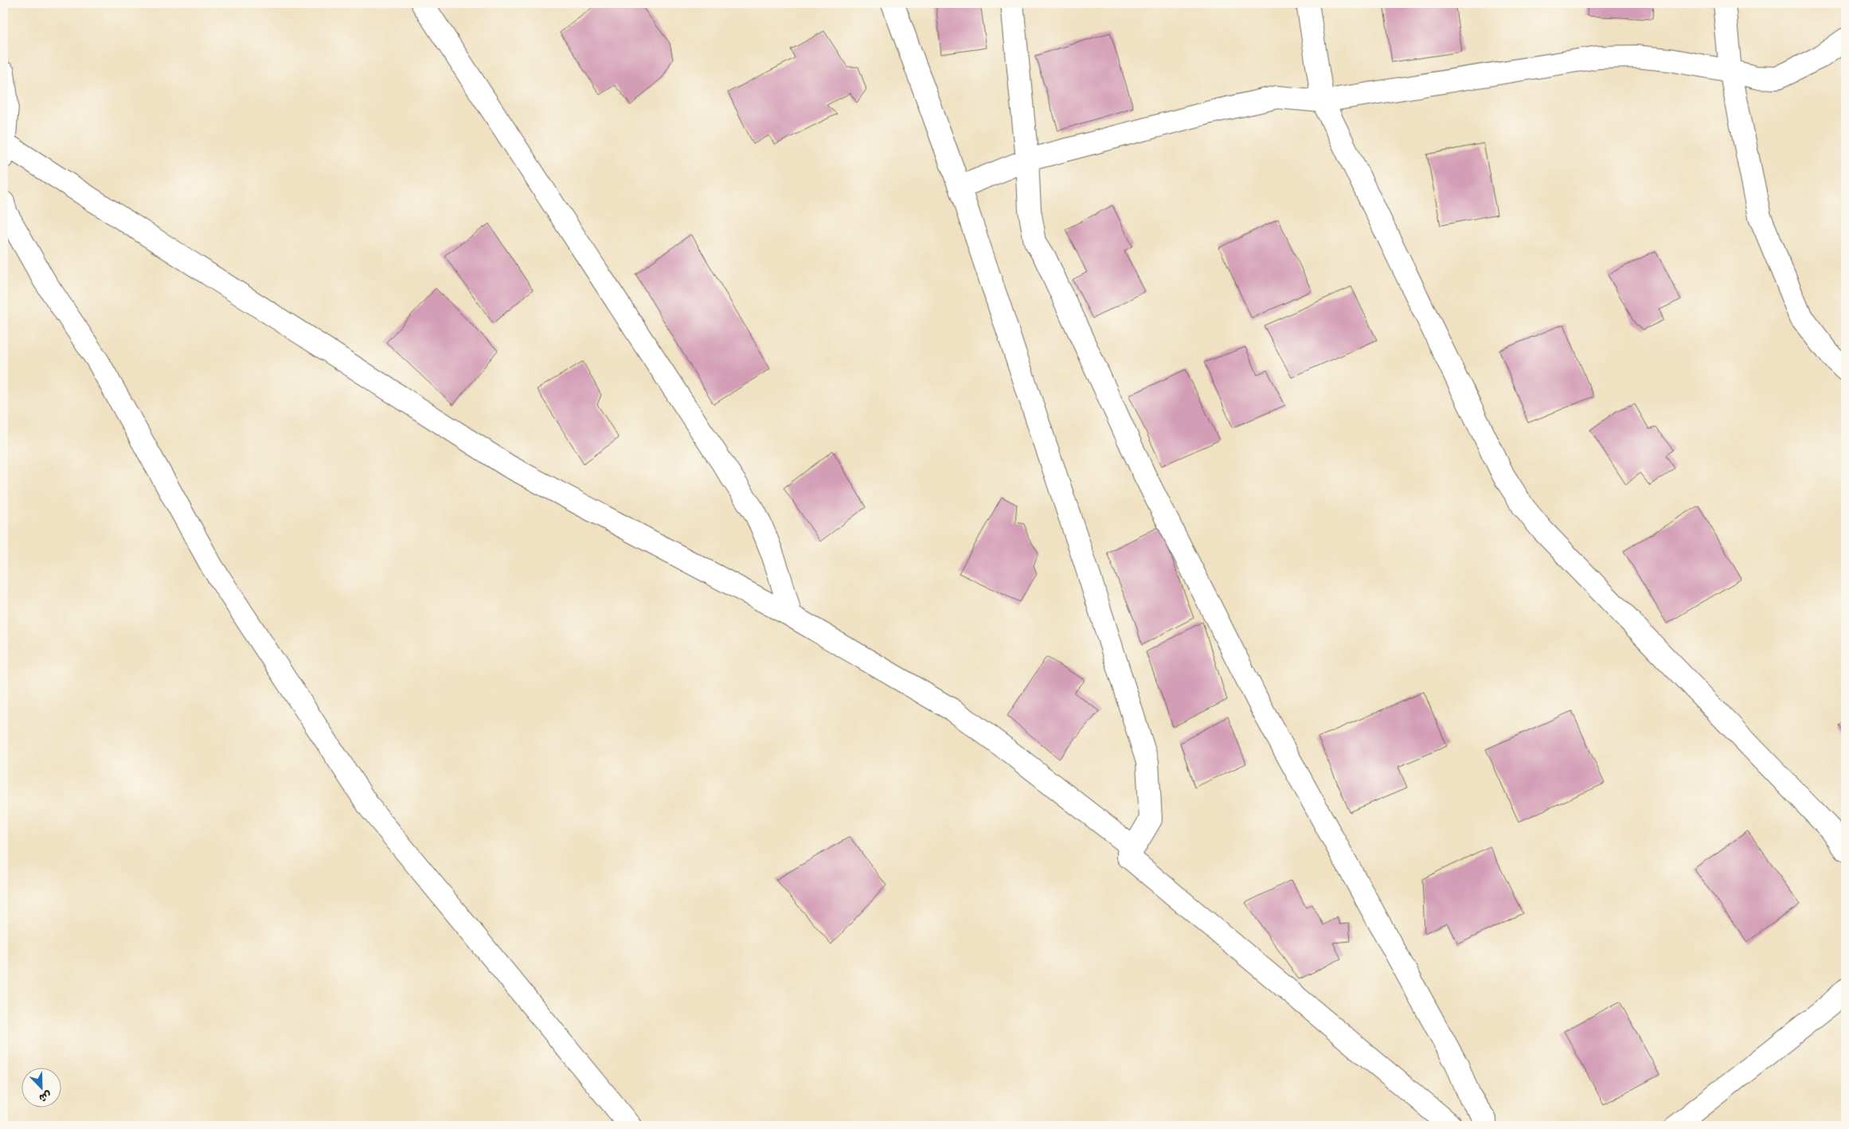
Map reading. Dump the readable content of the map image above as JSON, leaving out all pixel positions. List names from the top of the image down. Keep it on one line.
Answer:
{"north":"bottom right"}
